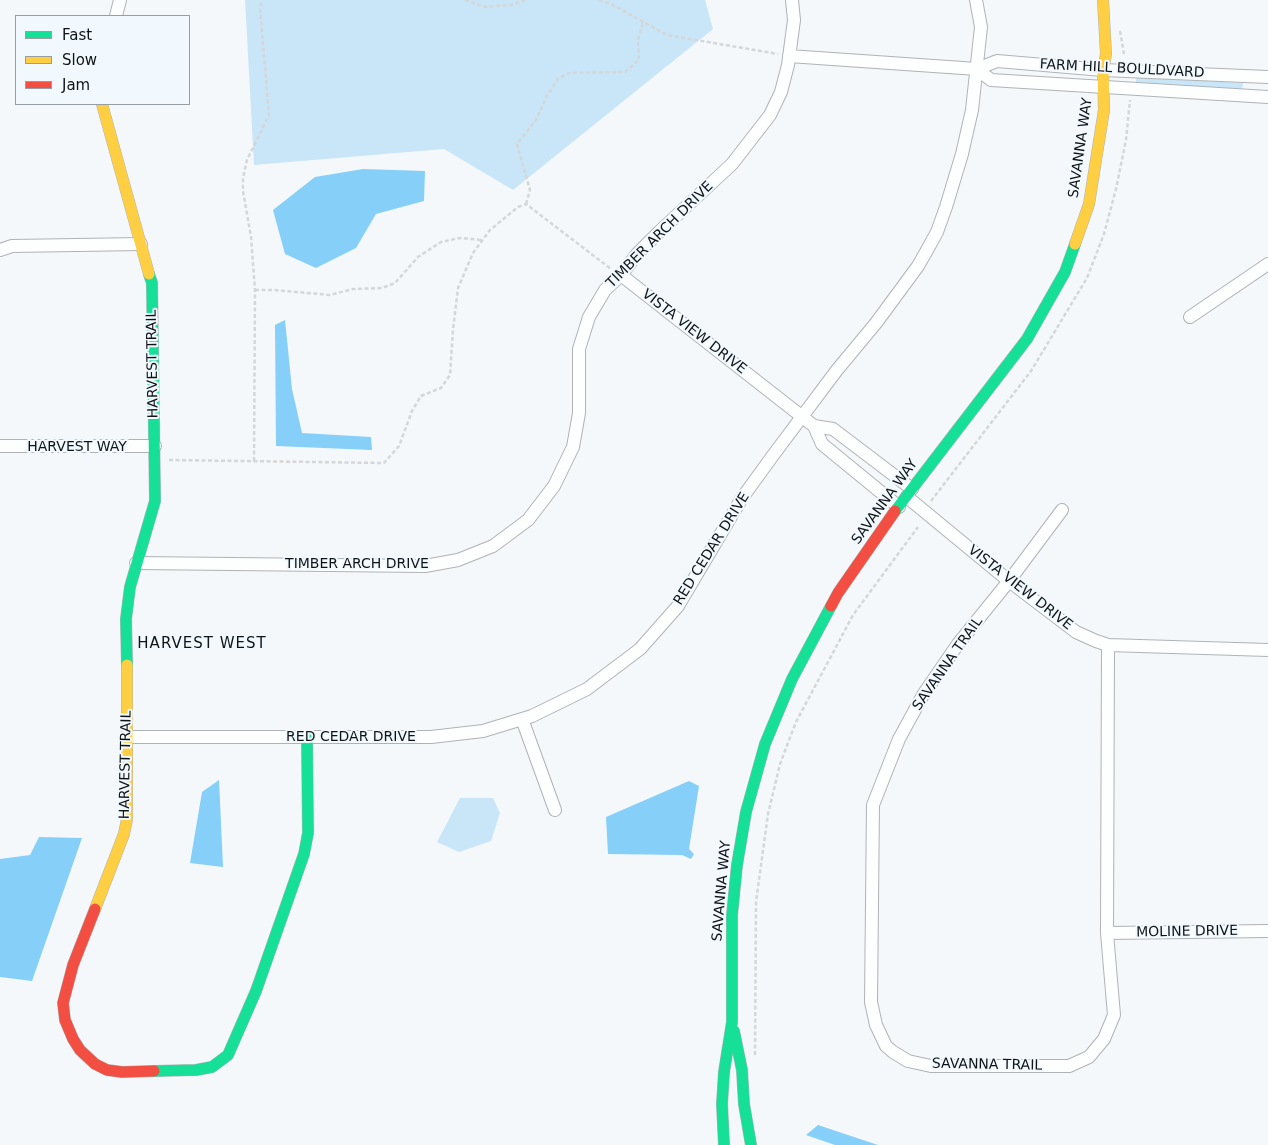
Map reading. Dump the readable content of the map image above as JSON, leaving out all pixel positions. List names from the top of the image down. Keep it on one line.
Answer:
{"streets":{"street":["FARM HILL BOULDVARD","SAVANNA WAY","TIMBER ARCH DRIVE","VISTA VIEW DRIVE","HARVEST TRAIL","HARVEST WAY","RED CEDAR DRIVE","SAVANNA TRAIL","MOLINE DRIVE"]},"crossings":[["FARM HILL BOULDVARD","SAVANNA WAY"],["FARM HILL BOULDVARD","TIMBER ARCH DRIVE"],["FARM HILL BOULDVARD","RED CEDAR DRIVE"],["SAVANNA WAY","VISTA VIEW DRIVE"],["TIMBER ARCH DRIVE","VISTA VIEW DRIVE"],["TIMBER ARCH DRIVE","HARVEST TRAIL"],["VISTA VIEW DRIVE","RED CEDAR DRIVE"],["VISTA VIEW DRIVE","SAVANNA TRAIL"],["HARVEST TRAIL","HARVEST WAY"],["HARVEST TRAIL","RED CEDAR DRIVE"],["SAVANNA TRAIL","MOLINE DRIVE"]],"districts":["HARVEST WEST"],"legend":["Fast","Slow","Jam"]}
